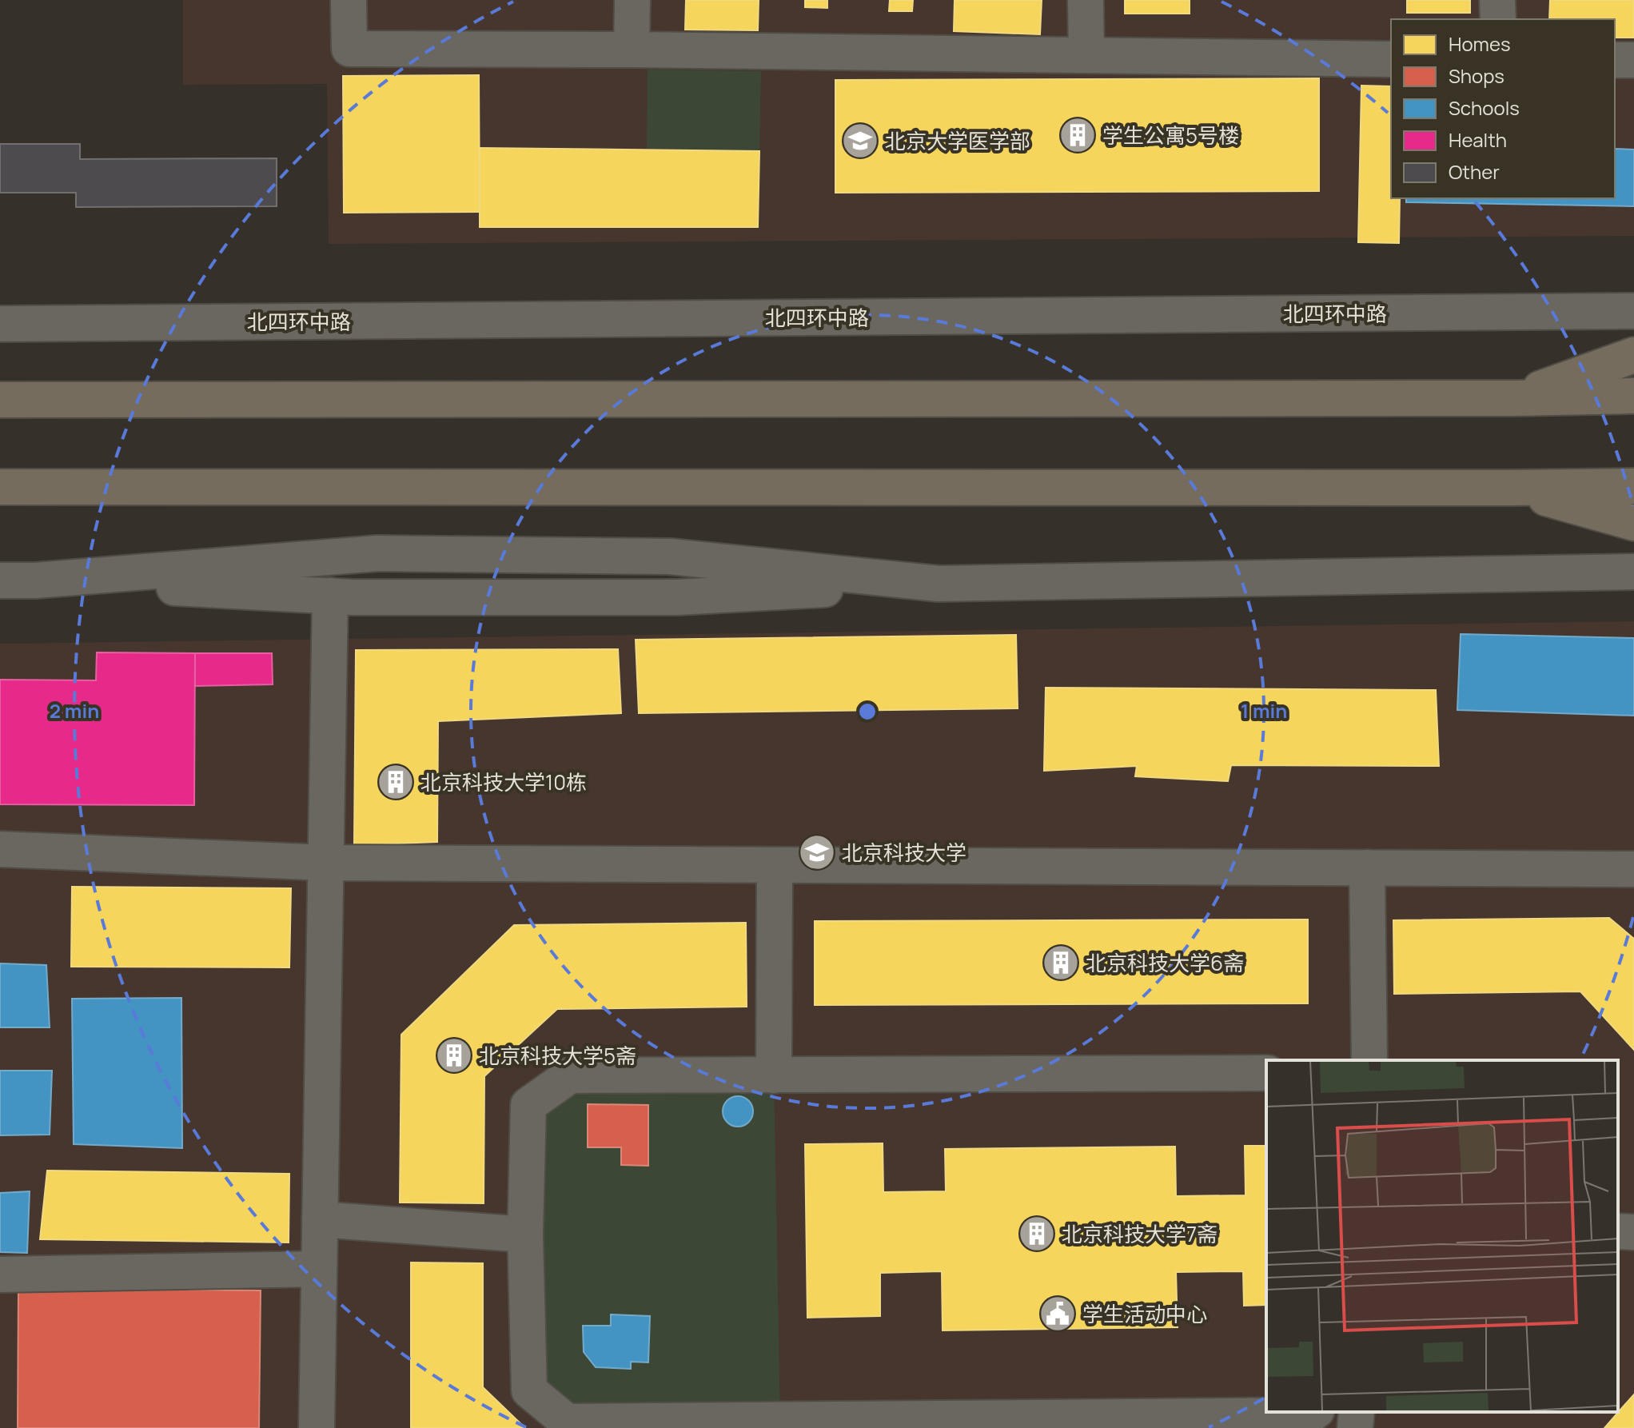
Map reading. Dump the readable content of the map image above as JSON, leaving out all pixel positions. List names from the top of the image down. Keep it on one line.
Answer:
{"streets":{"street":["北四环中路"]},"places":{"building":["学生公寓5号楼","北京科技大学10栋","北京科技大学6斋","北京科技大学5斋","北京科技大学7斋"],"school or university":["北京大学医学部","北京科技大学"],"public building":["学生活动中心"]},"legend":["Homes","Shops","Schools","Health","Other"],"rings":["1 min","2 min"]}
